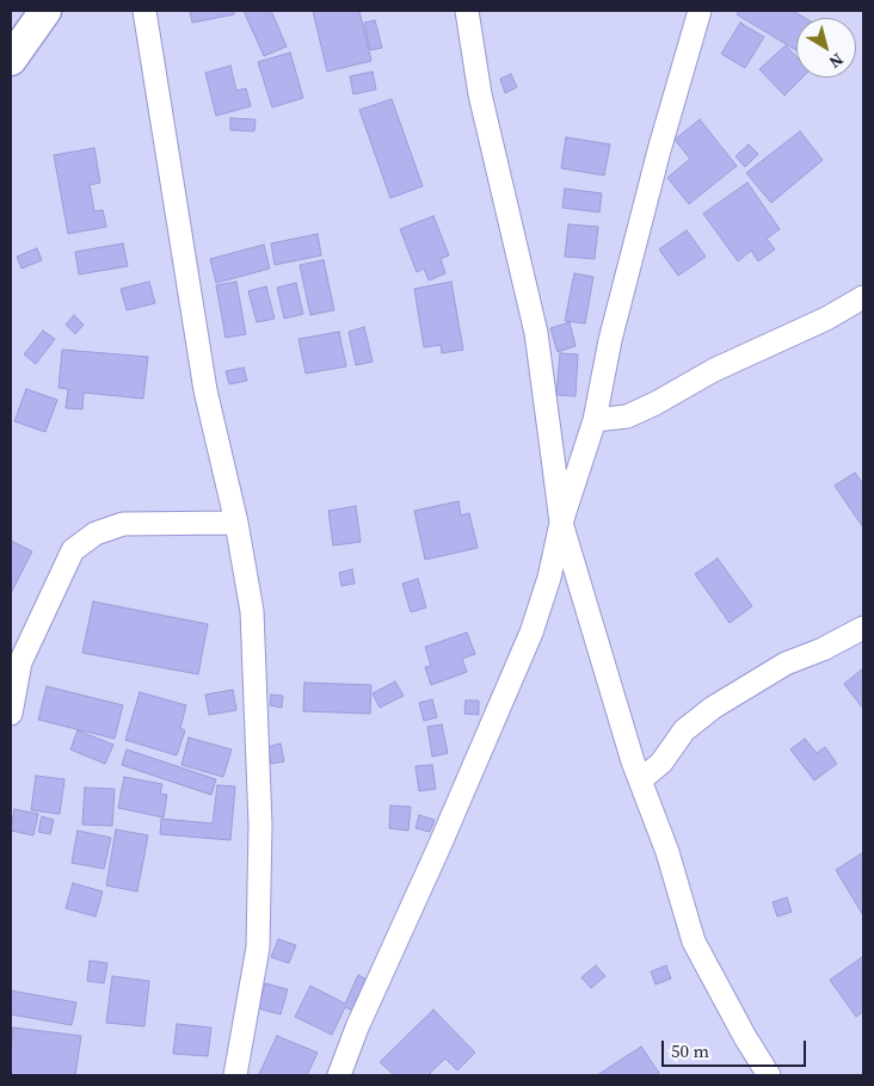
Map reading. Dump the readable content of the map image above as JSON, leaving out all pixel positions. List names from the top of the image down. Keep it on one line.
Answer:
{"scale_bar":"50 m","north":"bottom right"}
